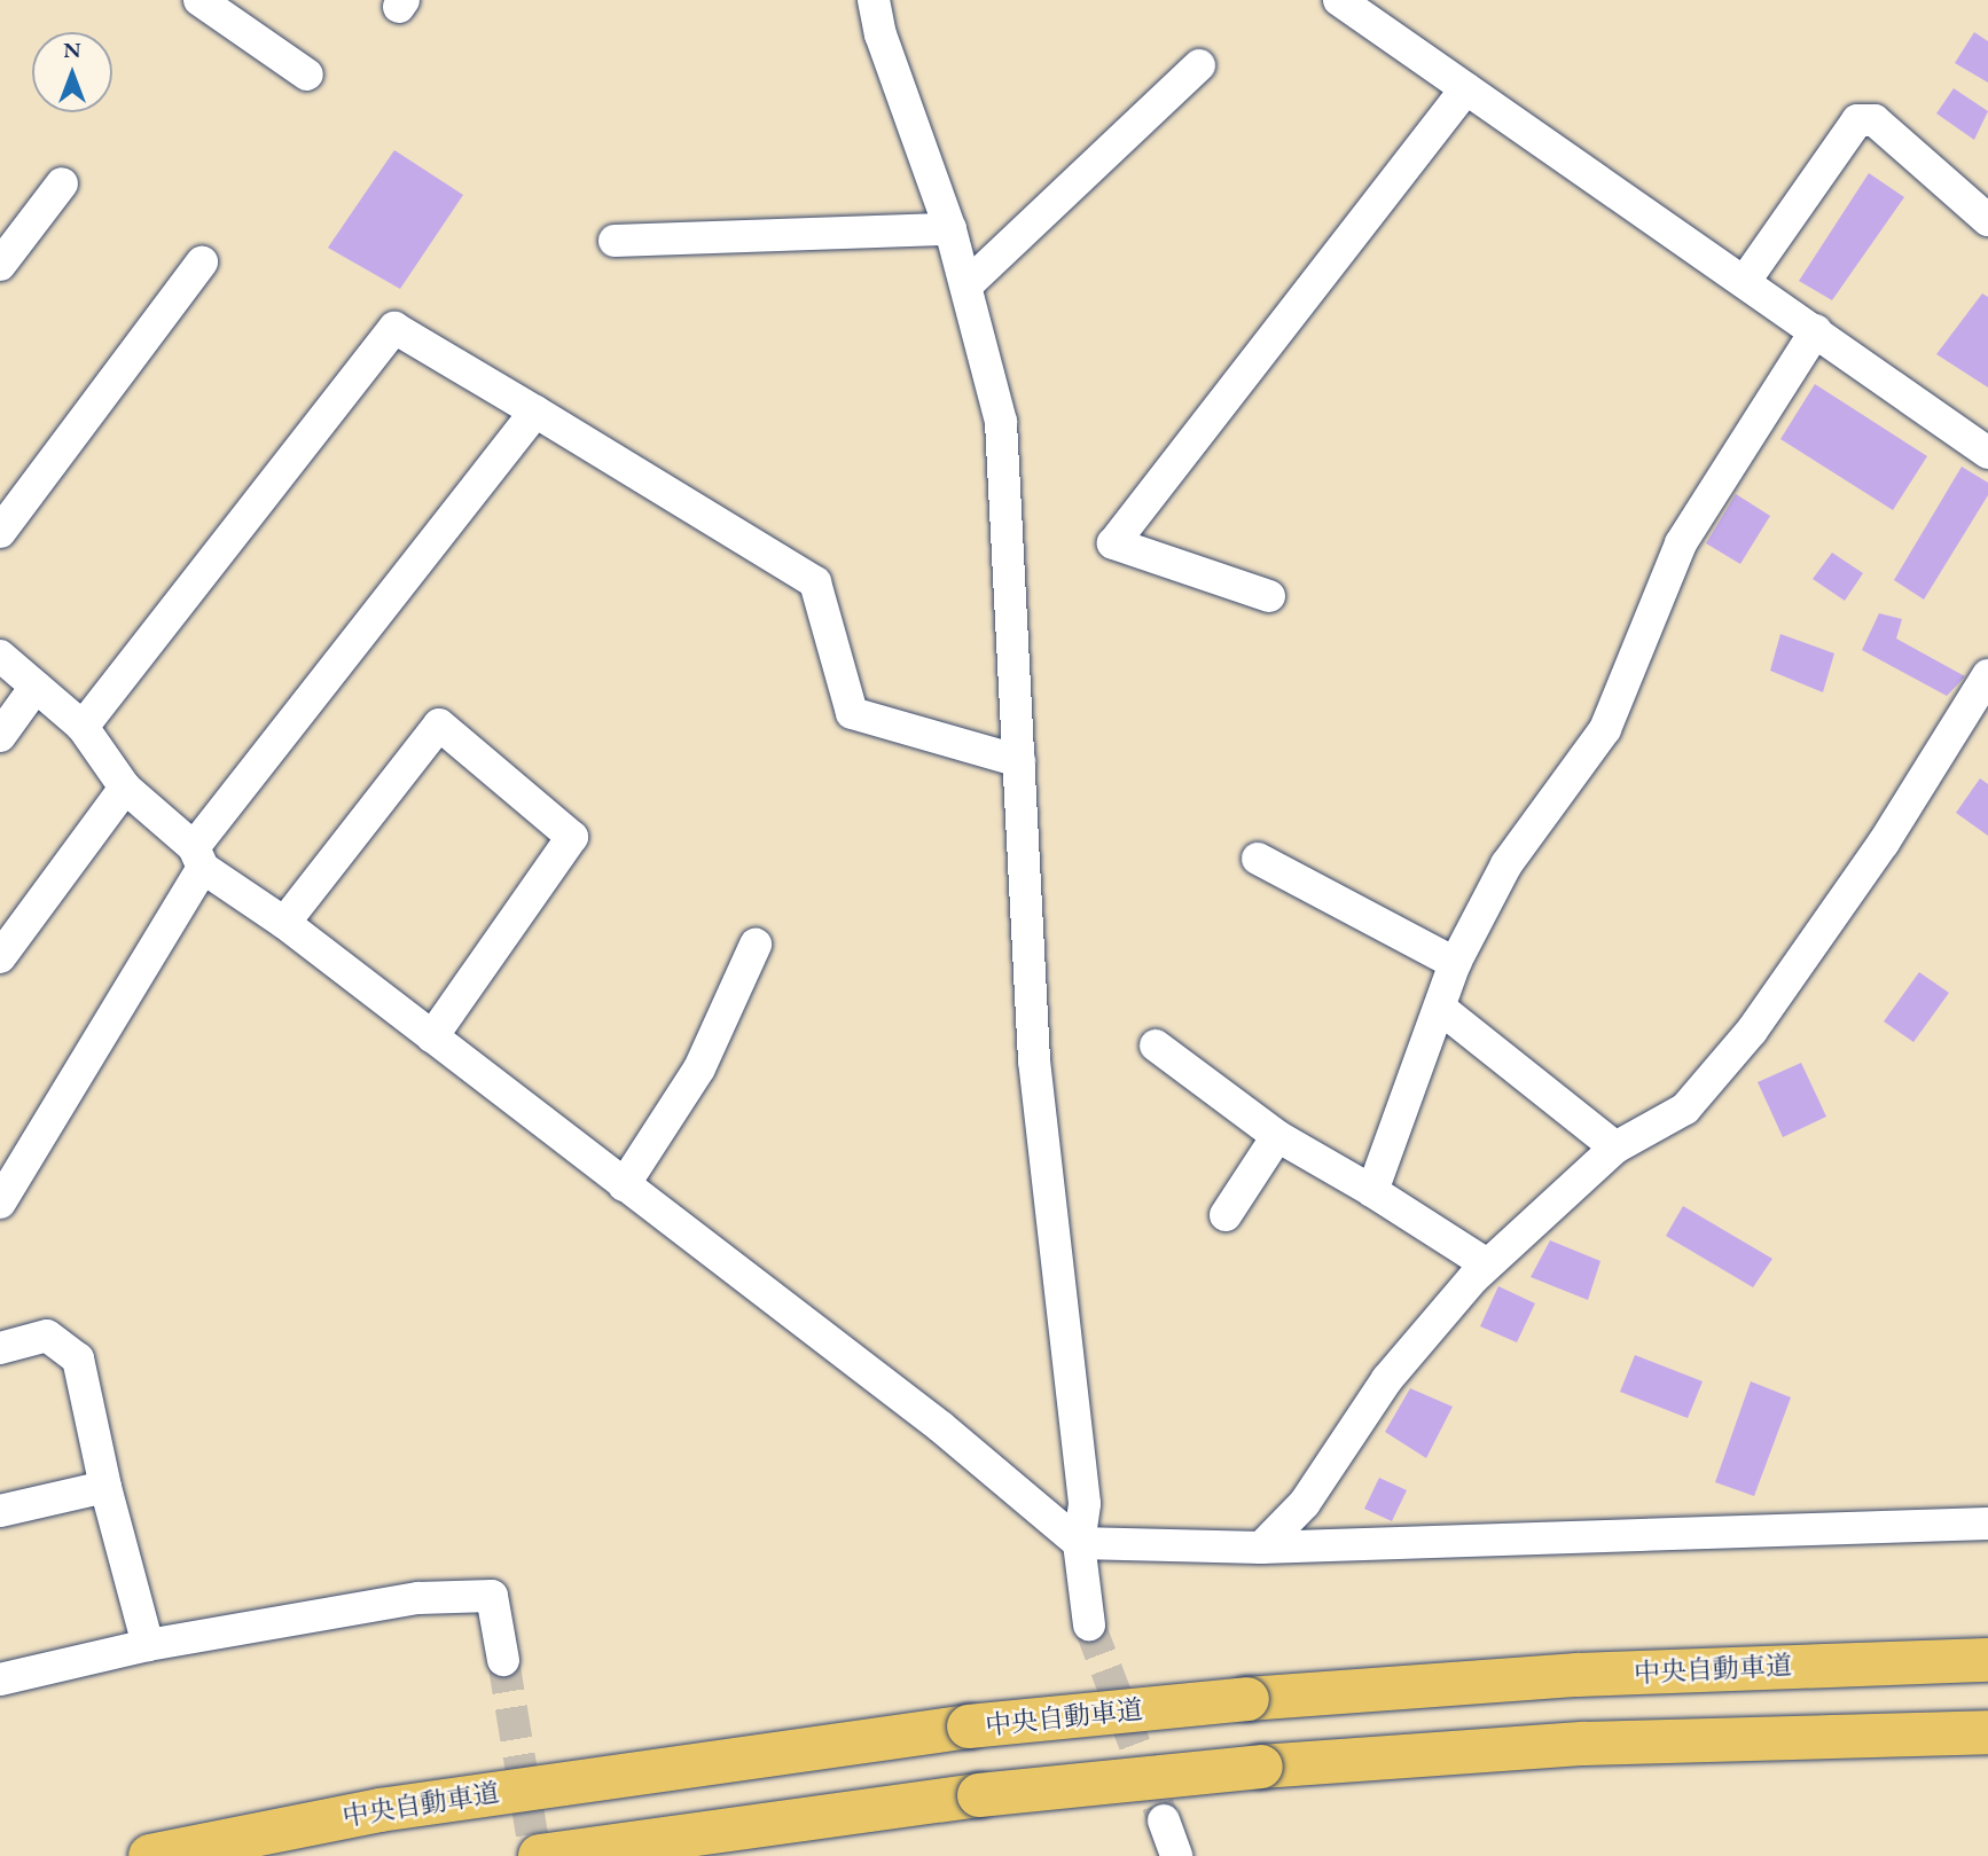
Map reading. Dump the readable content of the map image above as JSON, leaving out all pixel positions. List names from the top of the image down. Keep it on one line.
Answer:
{"streets":{"highway":["中央自動車道"]},"north":"top"}
